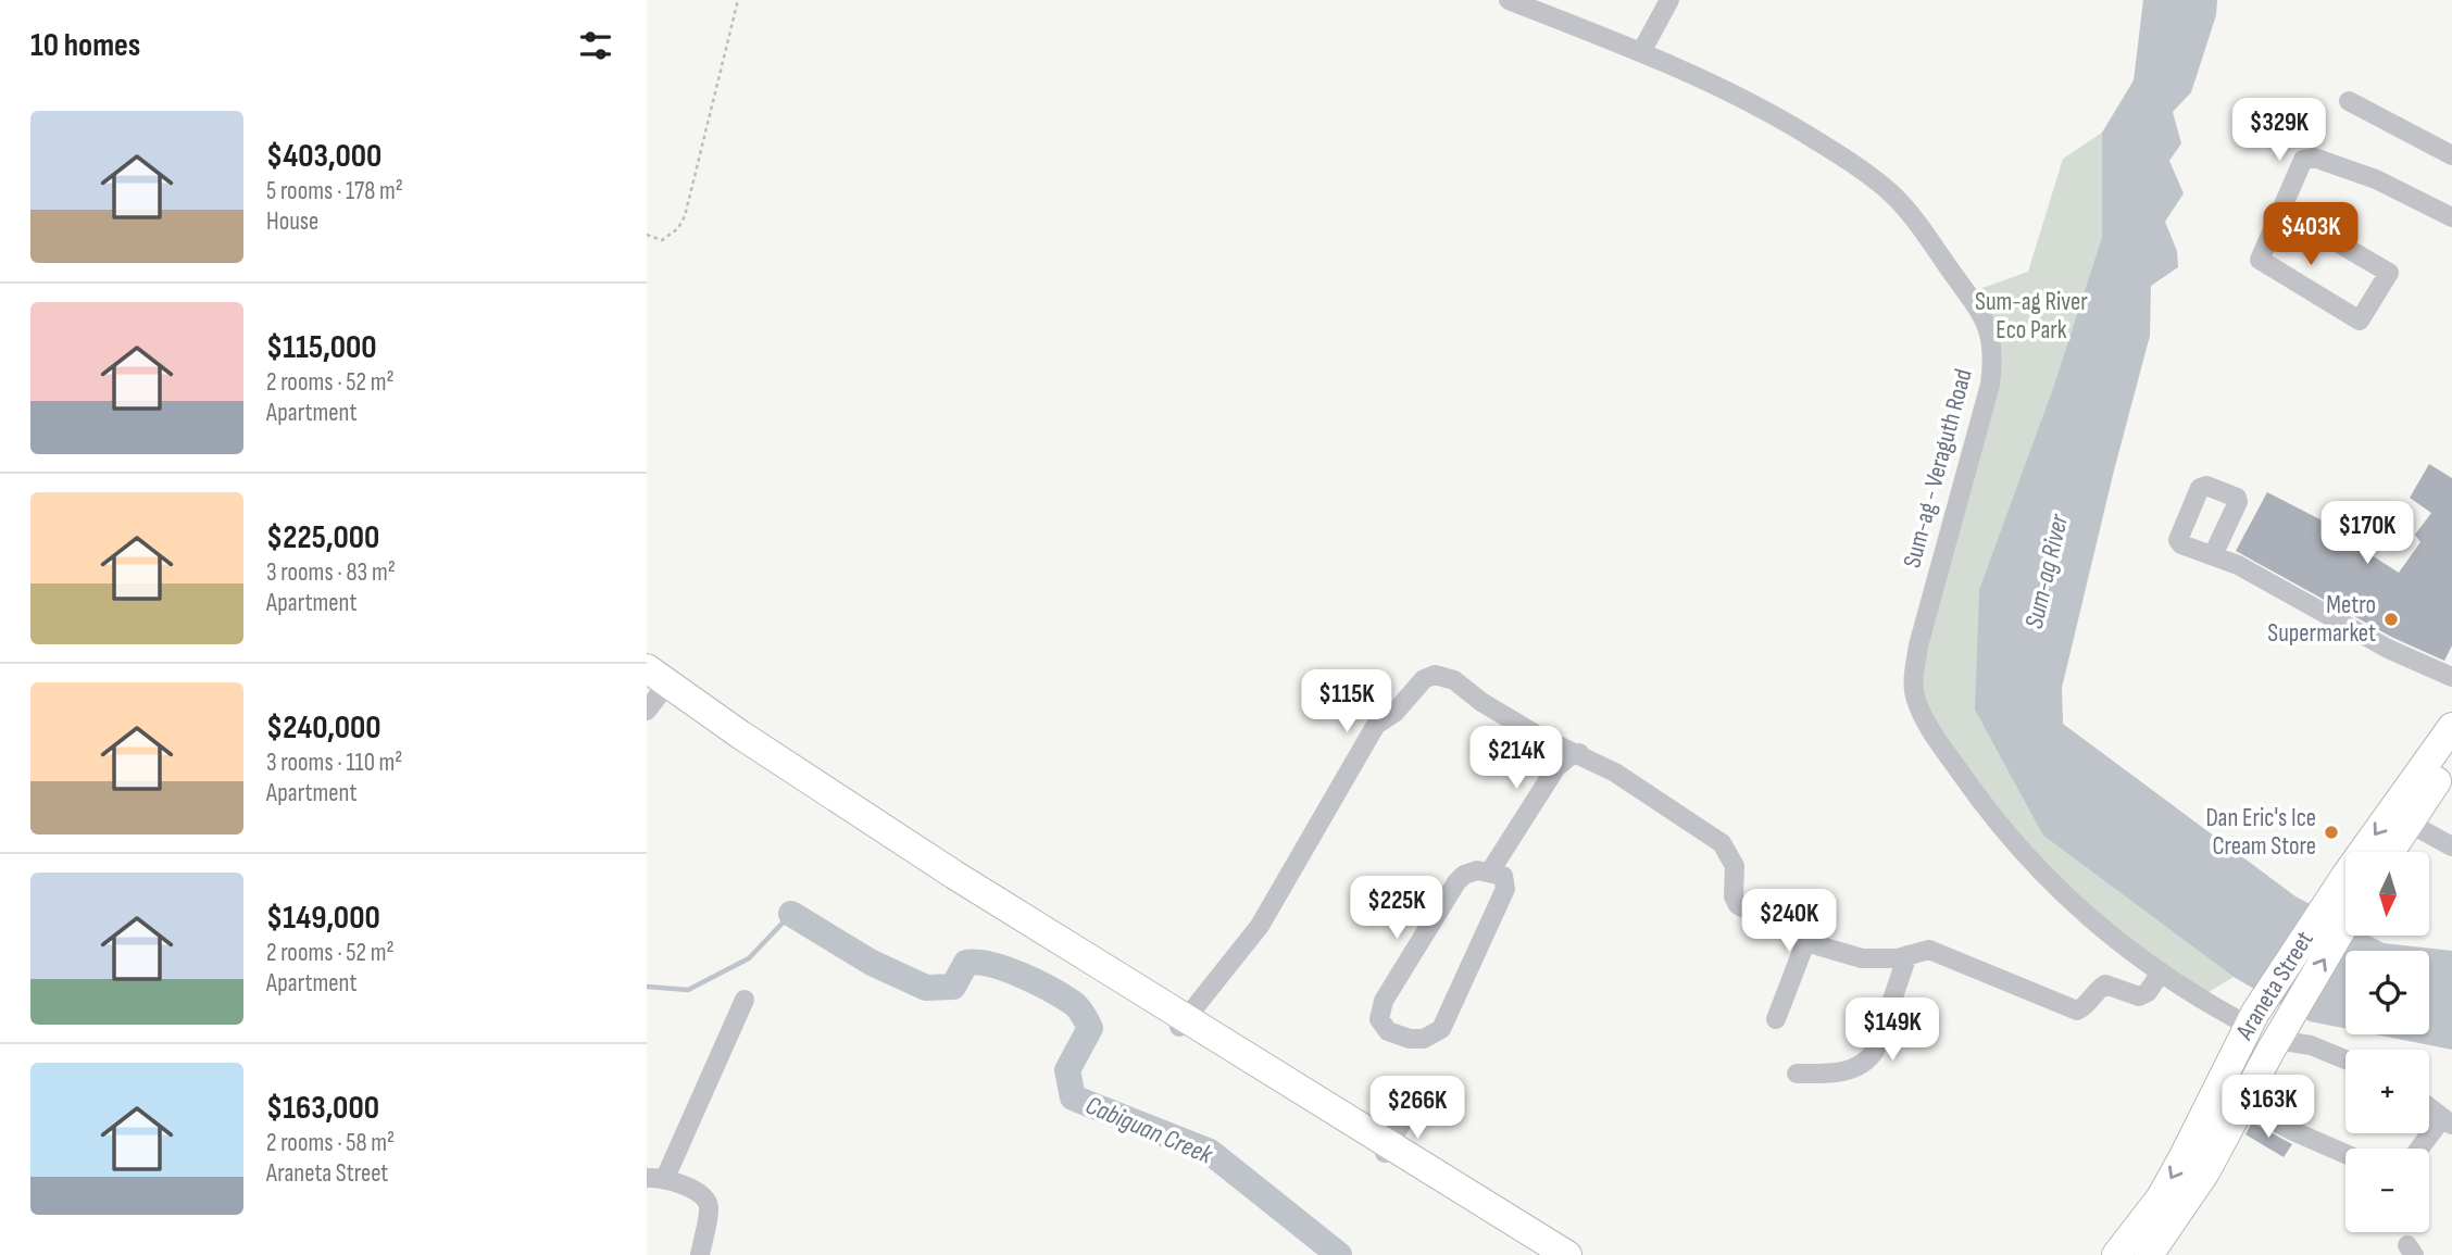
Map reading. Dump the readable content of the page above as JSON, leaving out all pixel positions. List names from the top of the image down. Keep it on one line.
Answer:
{"streets":{"highway":["Araneta Street"],"street":["Sum-ag - Veraguth Road"]},"crossings":[["Sum-ag - Veraguth Road","Araneta Street"]],"water":["Sum-ag River","Cabiguan Creek"],"parks":["Sum-ag River Eco Park"],"places":["Metro Supermarket","Dan Eric's Ice Cream Store"],"north":"bottom","page":{"heading":"10 homes","list":[{"name":"$403,000","note":"5 rooms · 178 m² · House"},{"name":"$115,000","note":"2 rooms · 52 m² · Apartment"},{"name":"$225,000","note":"3 rooms · 83 m² · Apartment"},{"name":"$240,000","note":"3 rooms · 110 m² · Apartment"},{"name":"$149,000","note":"2 rooms · 52 m² · Apartment"},{"name":"$163,000","note":"2 rooms · 58 m² · Araneta Street"}],"price":["$329K","$403K","$170K","$115K","$214K","$225K","$240K","$149K","$163K","$266K"],"map_buttons":["+","−"]}}
